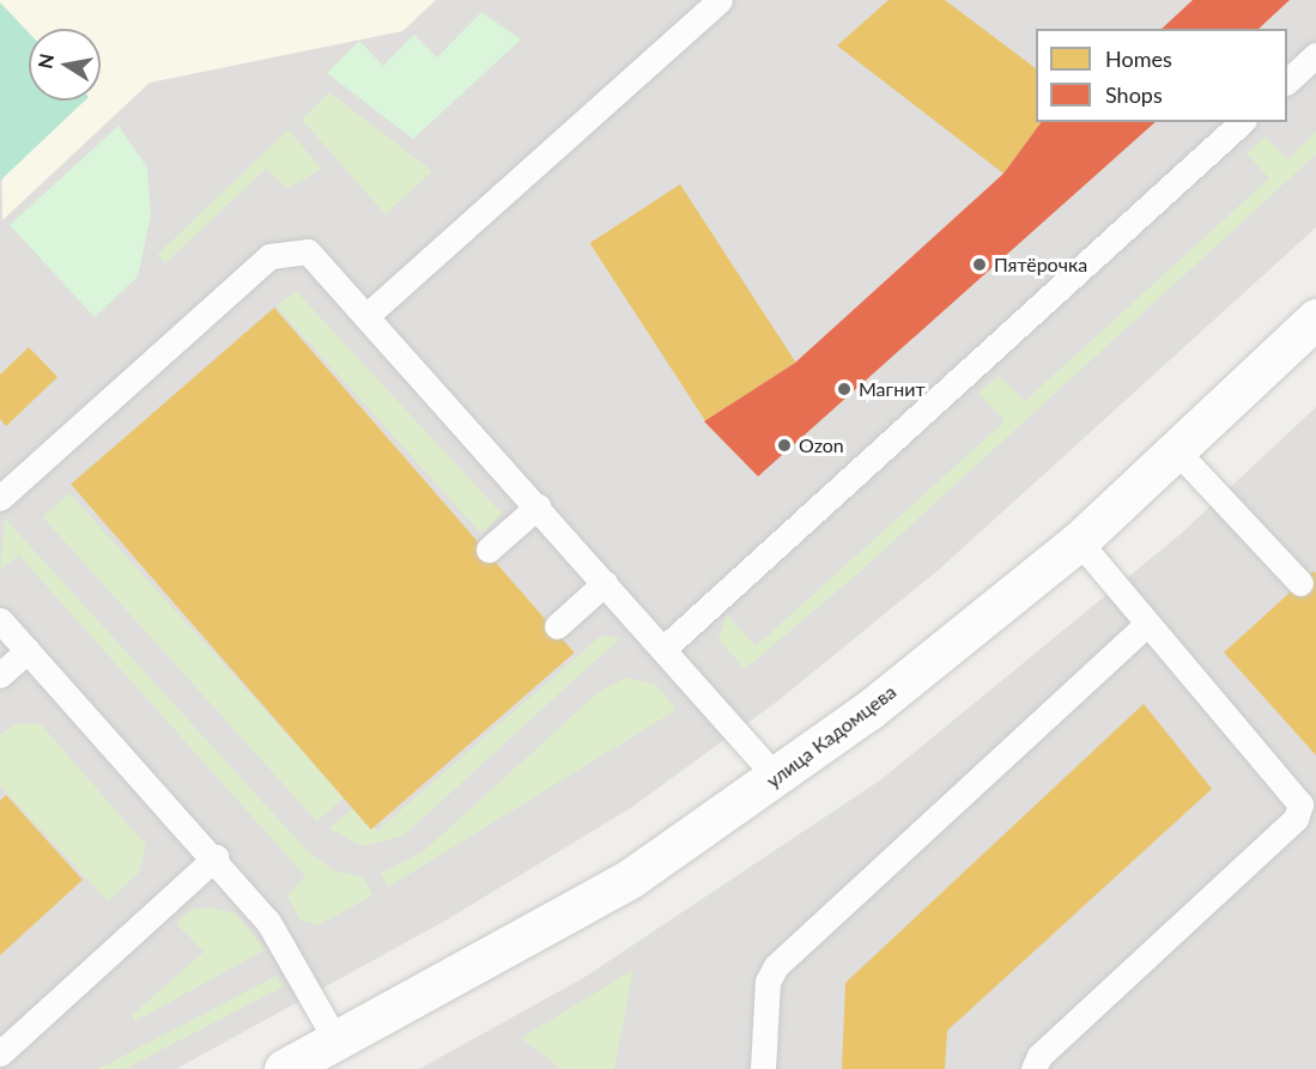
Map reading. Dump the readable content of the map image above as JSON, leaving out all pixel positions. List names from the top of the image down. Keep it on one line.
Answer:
{"streets":{"street":["улица Кадомцева"]},"places":["Пятёрочка","Магнит","Ozon"],"legend":["Homes","Shops"],"north":"left"}
